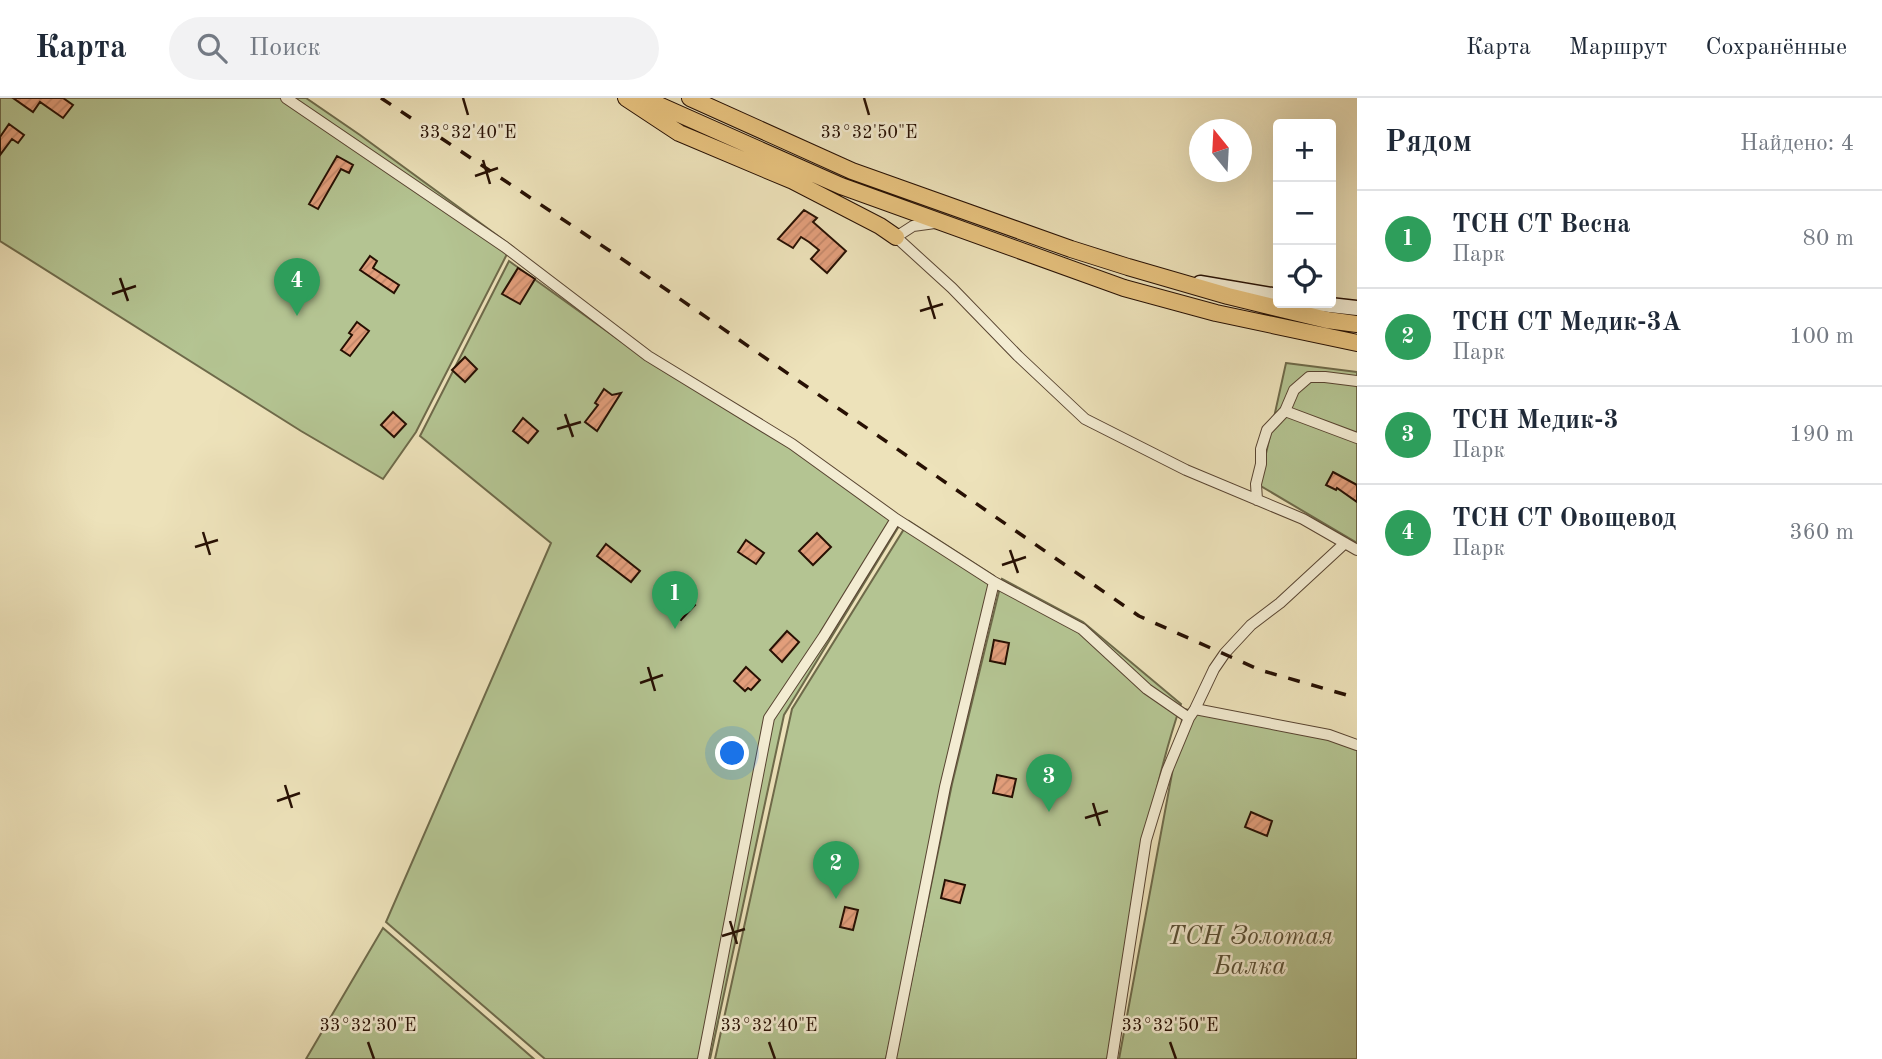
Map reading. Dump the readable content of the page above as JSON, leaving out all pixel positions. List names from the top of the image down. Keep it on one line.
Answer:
{"parks":["ТСН Золотая Балка"],"north":"top","page":{"header":"Карта","search":"Поиск","nav":["Карта","Маршрут","Сохранённые"],"heading":["Рядом","Найдено: 4"],"map_buttons":["+","−"],"list":[{"mark":"1","name":"ТСН СТ Весна","note":"Парк","value":"80 m"},{"mark":"2","name":"ТСН СТ Медик-3А","note":"Парк","value":"100 m"},{"mark":"3","name":"ТСН Медик-3","note":"Парк","value":"190 m"},{"mark":"4","name":"ТСН СТ Овощевод","note":"Парк","value":"360 m"}],"pins":["4","1","3","2"]},"coordinates":["33°32'40\"E","33°32'50\"E","33°32'30\"E"]}
